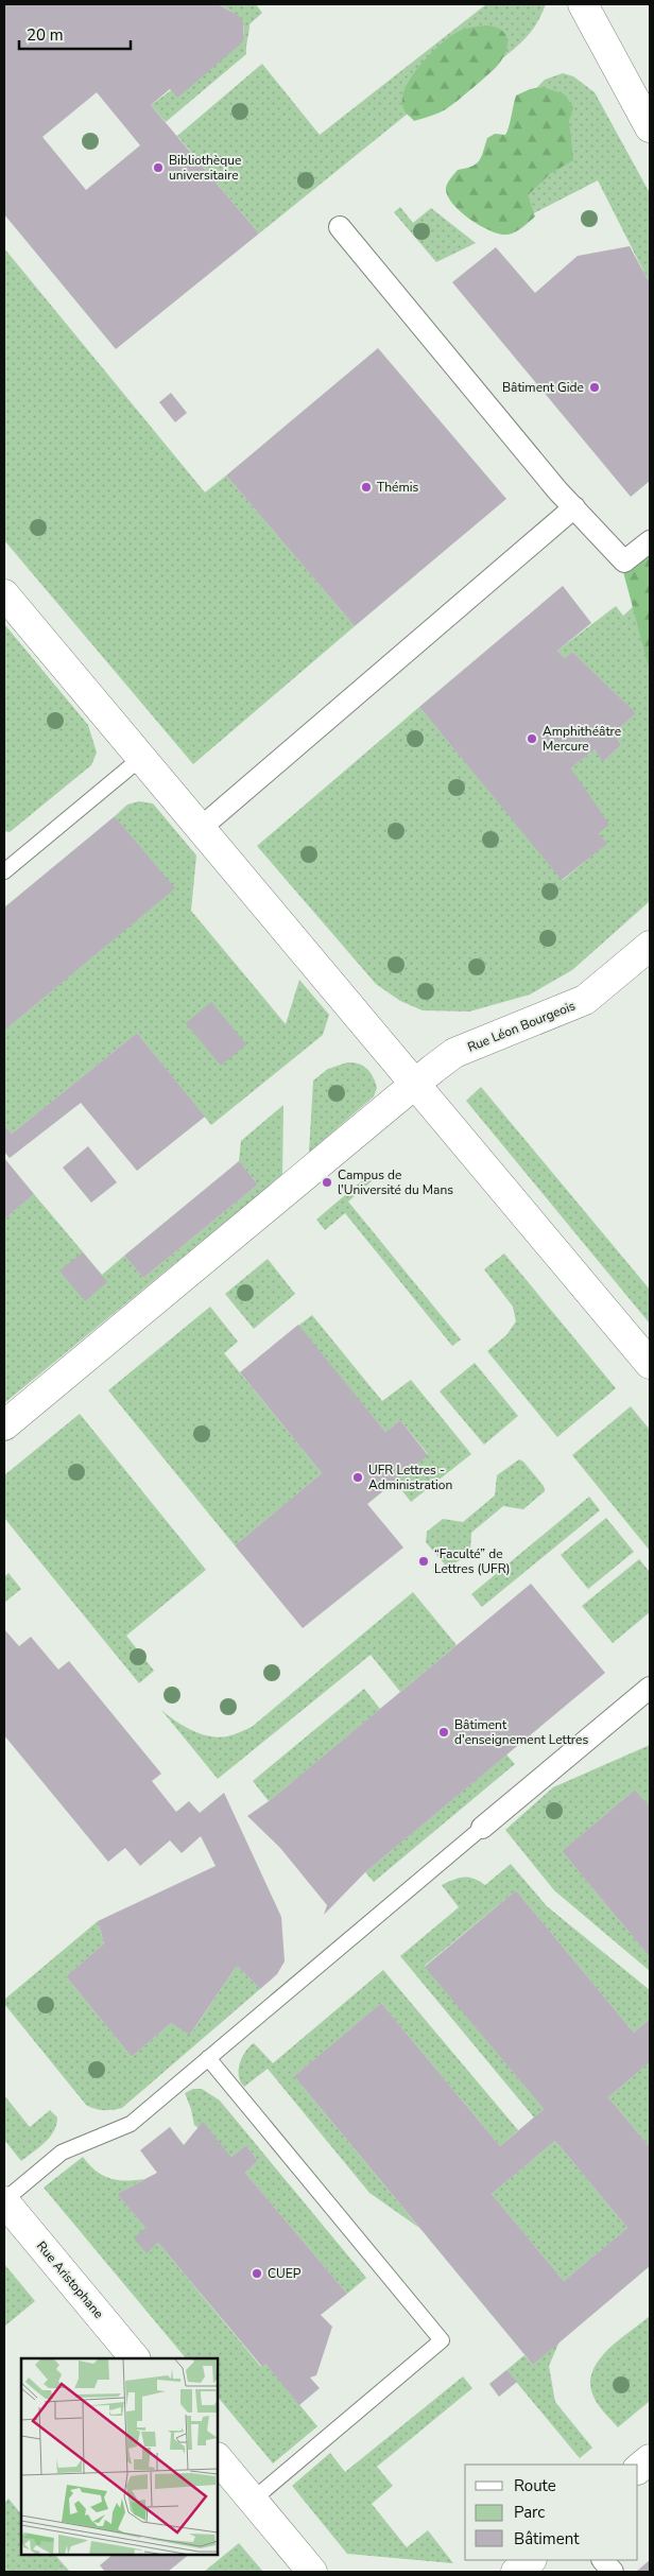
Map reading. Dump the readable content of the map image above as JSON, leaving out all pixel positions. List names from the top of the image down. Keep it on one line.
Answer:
{"streets":{"street":["Rue Léon Bourgeois","Rue Aristophane"]},"places":["Bibliothèque universitaire","Bâtiment Gide","Thémis","Amphithéâtre Mercure","Campus de l'Université du Mans","UFR Lettres - Administration","“Faculté” de Lettres (UFR)","Bâtiment d'enseignement Lettres","CUEP"],"legend":["Route","Parc","Bâtiment"],"scale_bar":"20 m"}
